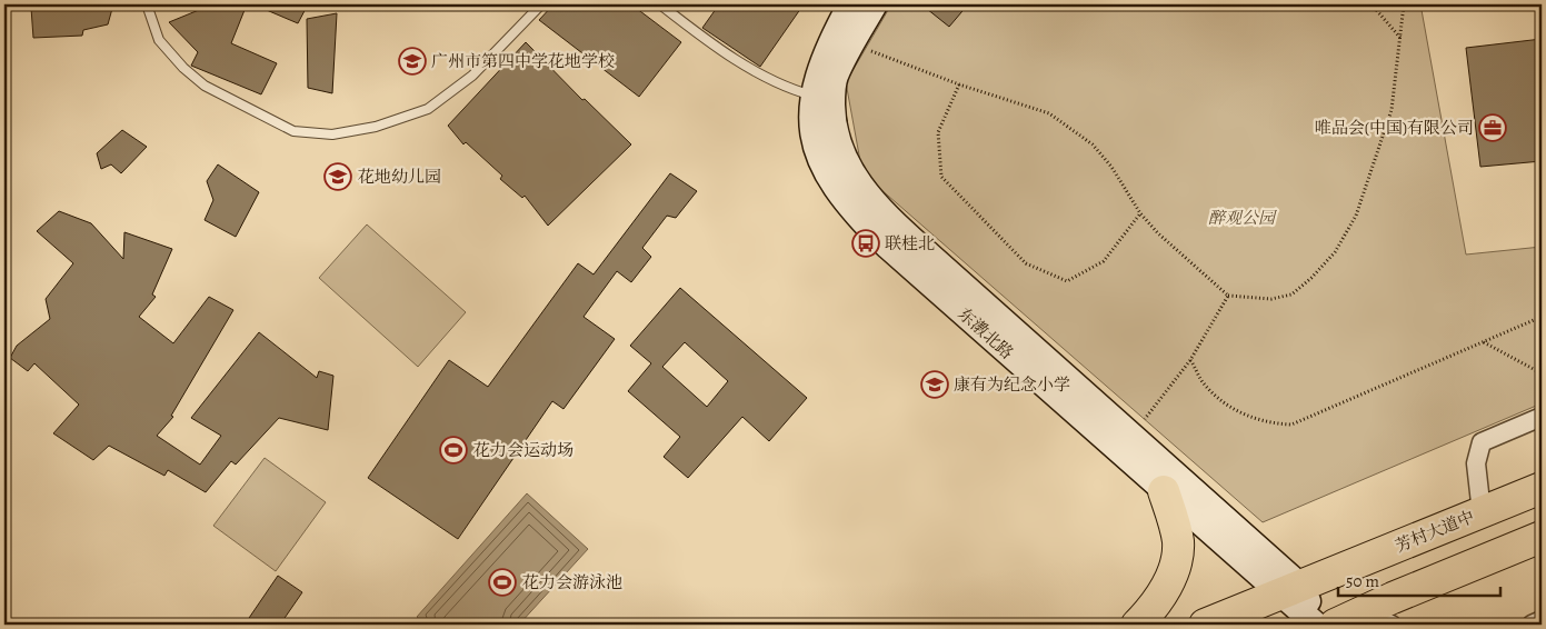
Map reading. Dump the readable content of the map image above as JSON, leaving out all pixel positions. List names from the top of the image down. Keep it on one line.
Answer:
{"streets":{"highway":["芳村大道中"],"main road":["东漖北路"]},"crossings":[["东漖北路","芳村大道中"]],"parks":["醉观公园"],"places":{"school or university":["广州市第四中学花地学校","花地幼儿园","康有为纪念小学"],"office":["唯品会(中国)有限公司"],"bus stop":["联桂北"],"sports":["花力会运动场","花力会游泳池"]},"scale_bar":"50 m"}
